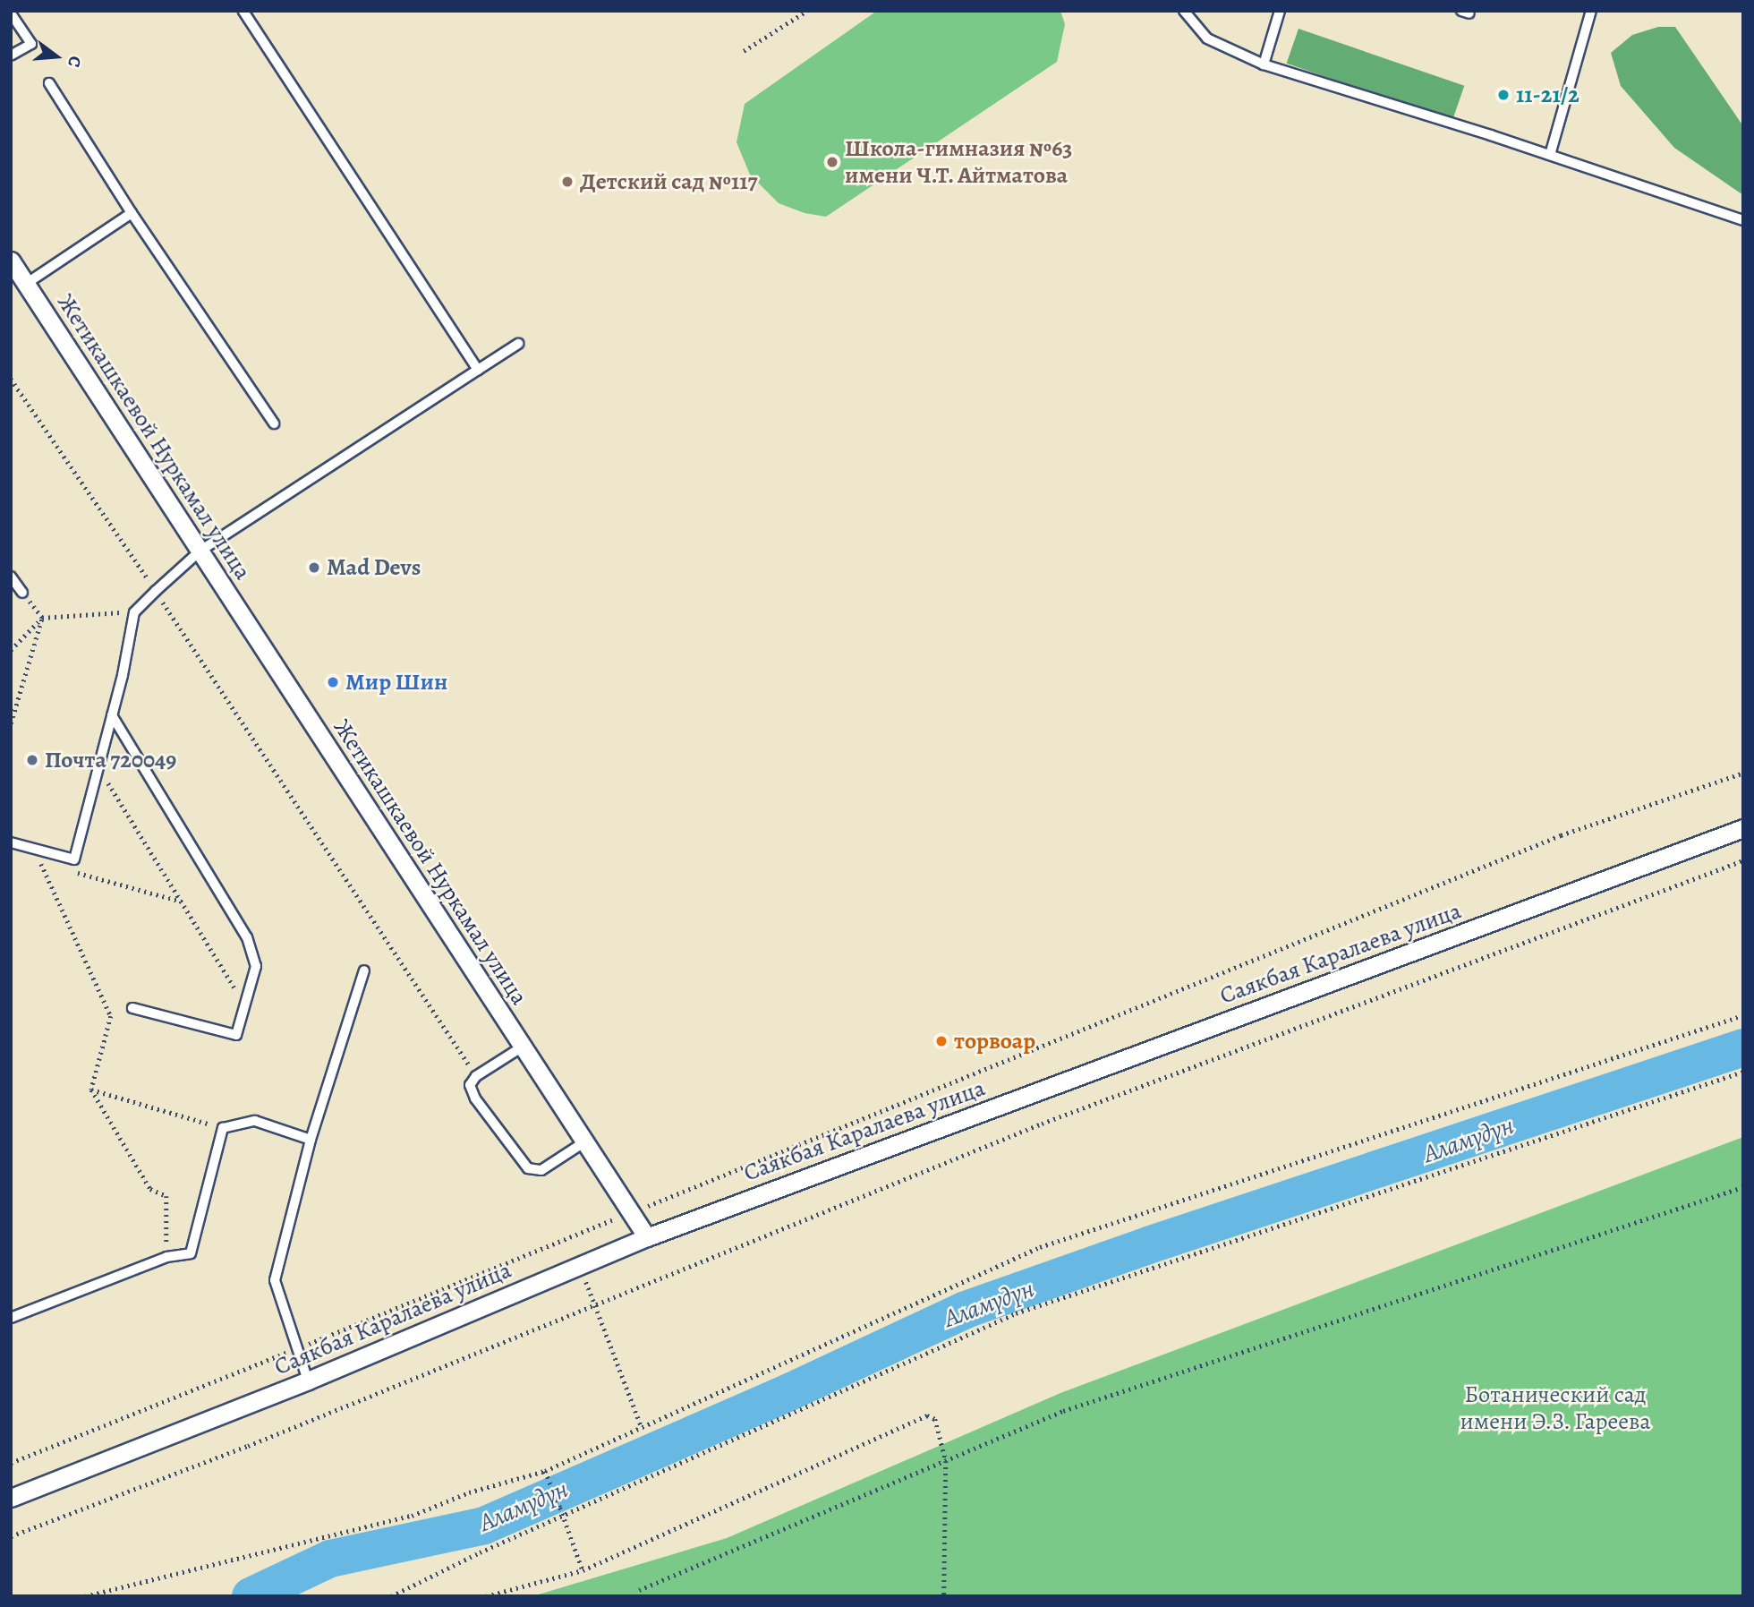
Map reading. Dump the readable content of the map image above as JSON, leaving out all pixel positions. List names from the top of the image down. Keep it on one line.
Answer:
{"streets":{"street":["Жетикашкаевой Нуркамал улица","Саякбая Каралаева улица"]},"crossings":[["Жетикашкаевой Нуркамал улица","Саякбая Каралаева улица"]],"water":["Аламүдүн"],"parks":["Ботанический сад имени Э.З. Гареева"],"places":["11-21/2","Школа-гимназия №63 имени Ч.Т. Айтматова","Детский сад №117","Mad Devs","Мир Шин","Почта 720049","торвоар"],"north":"right"}
